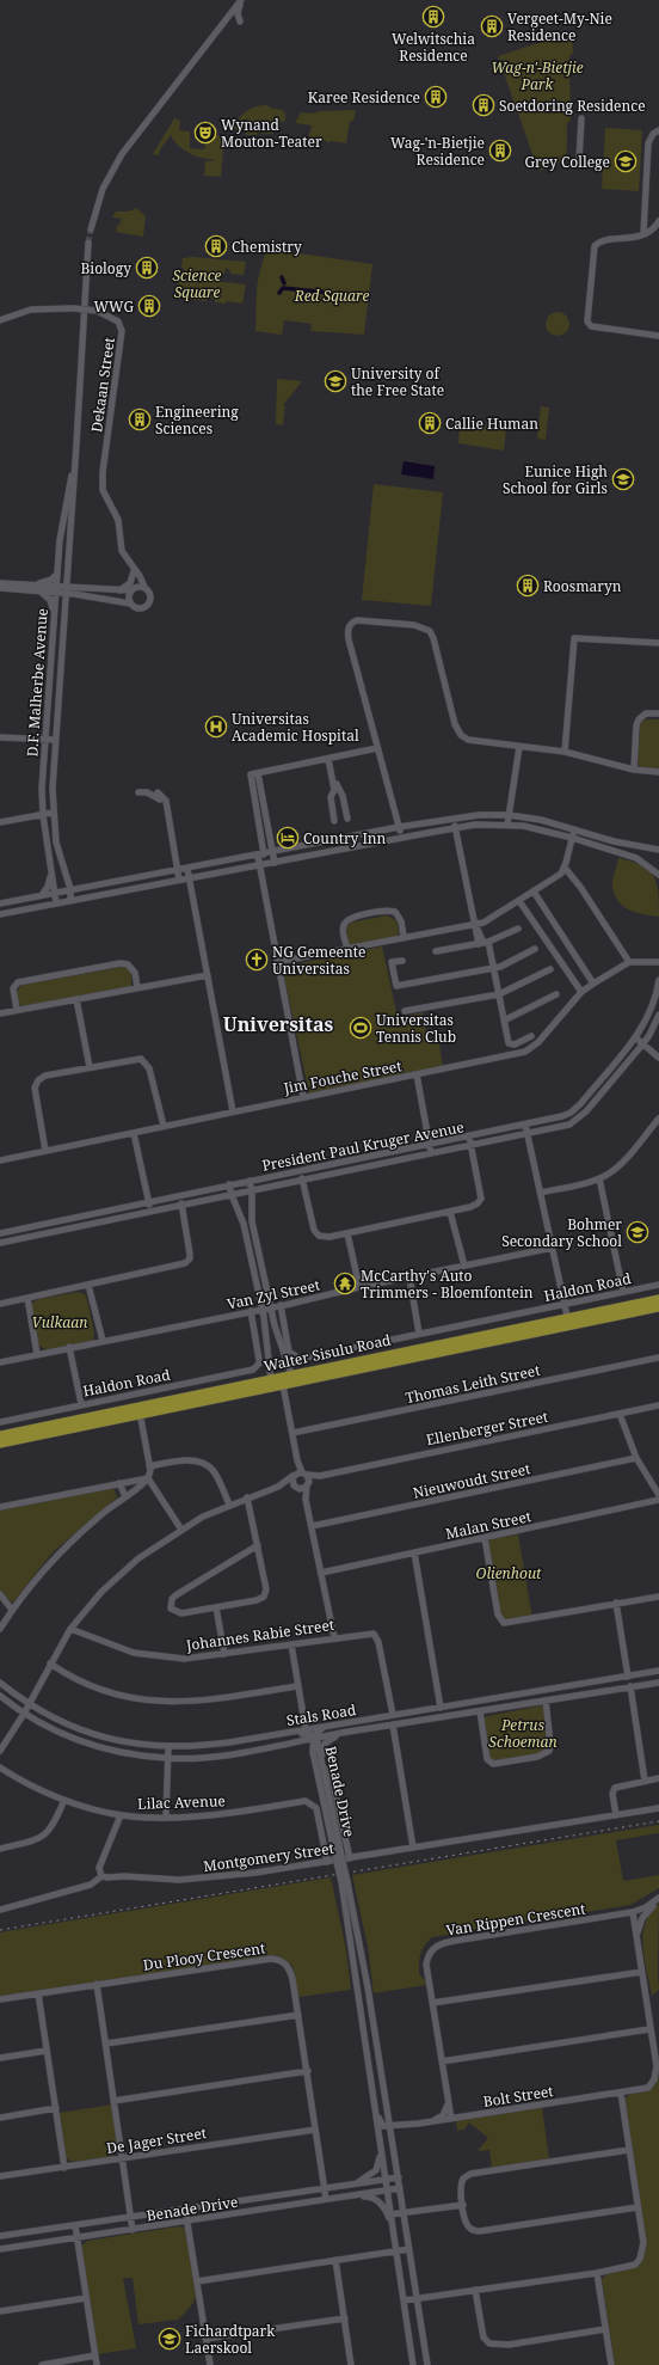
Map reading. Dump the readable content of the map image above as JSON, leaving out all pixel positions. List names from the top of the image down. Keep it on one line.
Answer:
{"streets":{"highway":["Walter Sisulu Road"],"street":["Dekaan Street","D.F. Malherbe Avenue","Jim Fouche Street","President Paul Kruger Avenue","Haldon Road","Van Zyl Street","Thomas Leith Street","Ellenberger Street","Nieuwoudt Street","Malan Street","Johannes Rabie Street","Stals Road","Benade Drive","Lilac Avenue","Montgomery Street","Van Rippen Crescent","Du Plooy Crescent","Bolt Street","De Jager Street"]},"crossings":[["Haldon Road","Van Zyl Street"],["Johannes Rabie Street","Stals Road"],["Stals Road","Benade Drive"],["Benade Drive","Du Plooy Crescent"],["Benade Drive","Bolt Street"],["Lilac Avenue","Montgomery Street"],["Van Rippen Crescent","Bolt Street"],["Du Plooy Crescent","De Jager Street"]],"districts":["Universitas"],"parks":["Wag-n'-Bietjie Park","Science Square","Red Square","Vulkaan","Olienhout","Petrus Schoeman"],"places":{"building":["Welwitschia Residence","Vergeet-My-Nie Residence","Karee Residence","Soetdoring Residence","Wag-'n-Bietjie Residence","Chemistry","Biology","WWG","Engineering Sciences","Callie Human","Roosmaryn"],"theatre":["Wynand Mouton-Teater"],"school or university":["Grey College","University of the Free State","Eunice High School for Girls","Bohmer Secondary School","Fichardtpark Laerskool"],"hospital":["Universitas Academic Hospital"],"hotel":["Country Inn"],"church":["NG Gemeente Universitas"],"sports":["Universitas Tennis Club"],"temple":["McCarthy's Auto Trimmers - Bloemfontein"]}}
